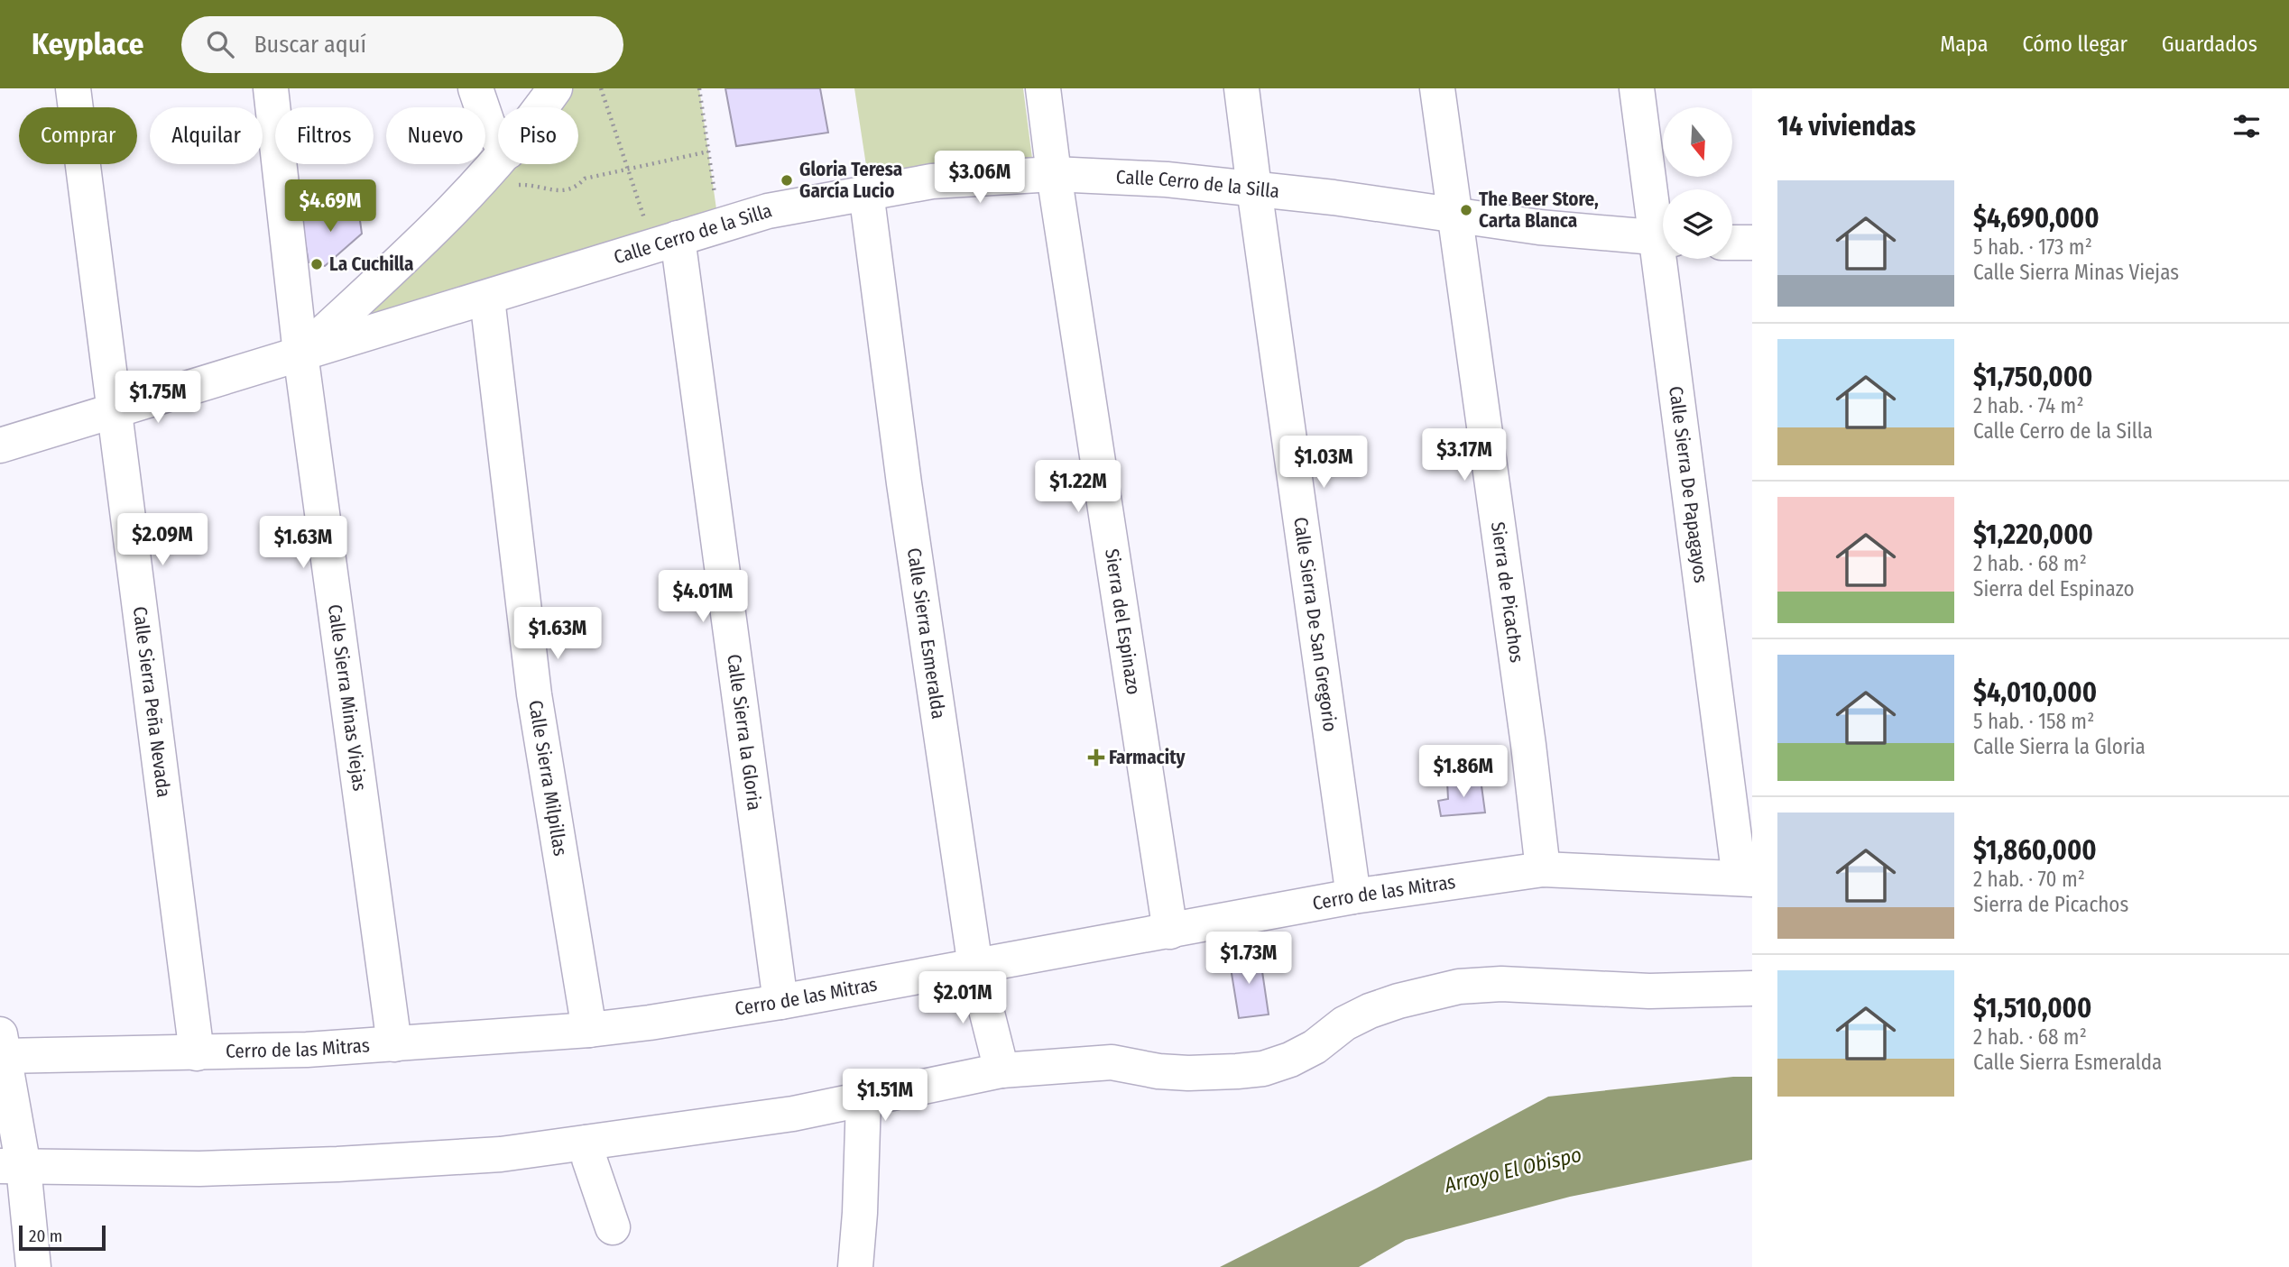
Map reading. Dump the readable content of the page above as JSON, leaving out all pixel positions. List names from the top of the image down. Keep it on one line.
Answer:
{"streets":{"street":["Calle Cerro de la Silla","Calle Sierra De Papagayos","Sierra de Picachos","Sierra del Espinazo","Calle Sierra De San Gregorio","Calle Sierra Esmeralda","Calle Sierra Minas Viejas","Calle Sierra Peña Nevada","Calle Sierra la Gloria","Calle Sierra Milpillas","Cerro de las Mitras"]},"crossings":[["Calle Cerro de la Silla","Sierra de Picachos"],["Calle Cerro de la Silla","Sierra del Espinazo"],["Calle Cerro de la Silla","Calle Sierra De San Gregorio"],["Calle Cerro de la Silla","Calle Sierra Esmeralda"],["Calle Cerro de la Silla","Calle Sierra Minas Viejas"],["Calle Cerro de la Silla","Calle Sierra Peña Nevada"],["Calle Cerro de la Silla","Calle Sierra la Gloria"],["Calle Cerro de la Silla","Calle Sierra Milpillas"],["Calle Sierra De Papagayos","Cerro de las Mitras"],["Sierra de Picachos","Cerro de las Mitras"],["Sierra del Espinazo","Cerro de las Mitras"],["Calle Sierra De San Gregorio","Cerro de las Mitras"],["Calle Sierra Esmeralda","Cerro de las Mitras"],["Calle Sierra Minas Viejas","Cerro de las Mitras"],["Calle Sierra Peña Nevada","Cerro de las Mitras"],["Calle Sierra la Gloria","Cerro de las Mitras"],["Calle Sierra Milpillas","Cerro de las Mitras"]],"water":["Arroyo El Obispo"],"places":{"other":["Gloria Teresa García Lucio","The Beer Store, Carta Blanca","La Cuchilla"],"health":["Farmacity"]},"scale_bar":"20 m","north":"bottom","page":{"header":"Keyplace","search":"Buscar aquí","nav":["Mapa","Cómo llegar","Guardados"],"heading":"14 viviendas","chip":["Comprar","Alquilar","Filtros","Nuevo","Piso"],"price":["$3.06M","$4.69M","$1.75M","$3.17M","$1.03M","$1.22M","$2.09M","$1.63M","$4.01M","$1.63M","$1.86M","$1.73M","$2.01M","$1.51M"],"list":[{"name":"$4,690,000","note":"5 hab. · 173 m² · Calle Sierra Minas Viejas"},{"name":"$1,750,000","note":"2 hab. · 74 m² · Calle Cerro de la Silla"},{"name":"$1,220,000","note":"2 hab. · 68 m² · Sierra del Espinazo"},{"name":"$4,010,000","note":"5 hab. · 158 m² · Calle Sierra la Gloria"},{"name":"$1,860,000","note":"2 hab. · 70 m² · Sierra de Picachos"},{"name":"$1,510,000","note":"2 hab. · 68 m² · Calle Sierra Esmeralda"}],"scale":"20 m"}}
